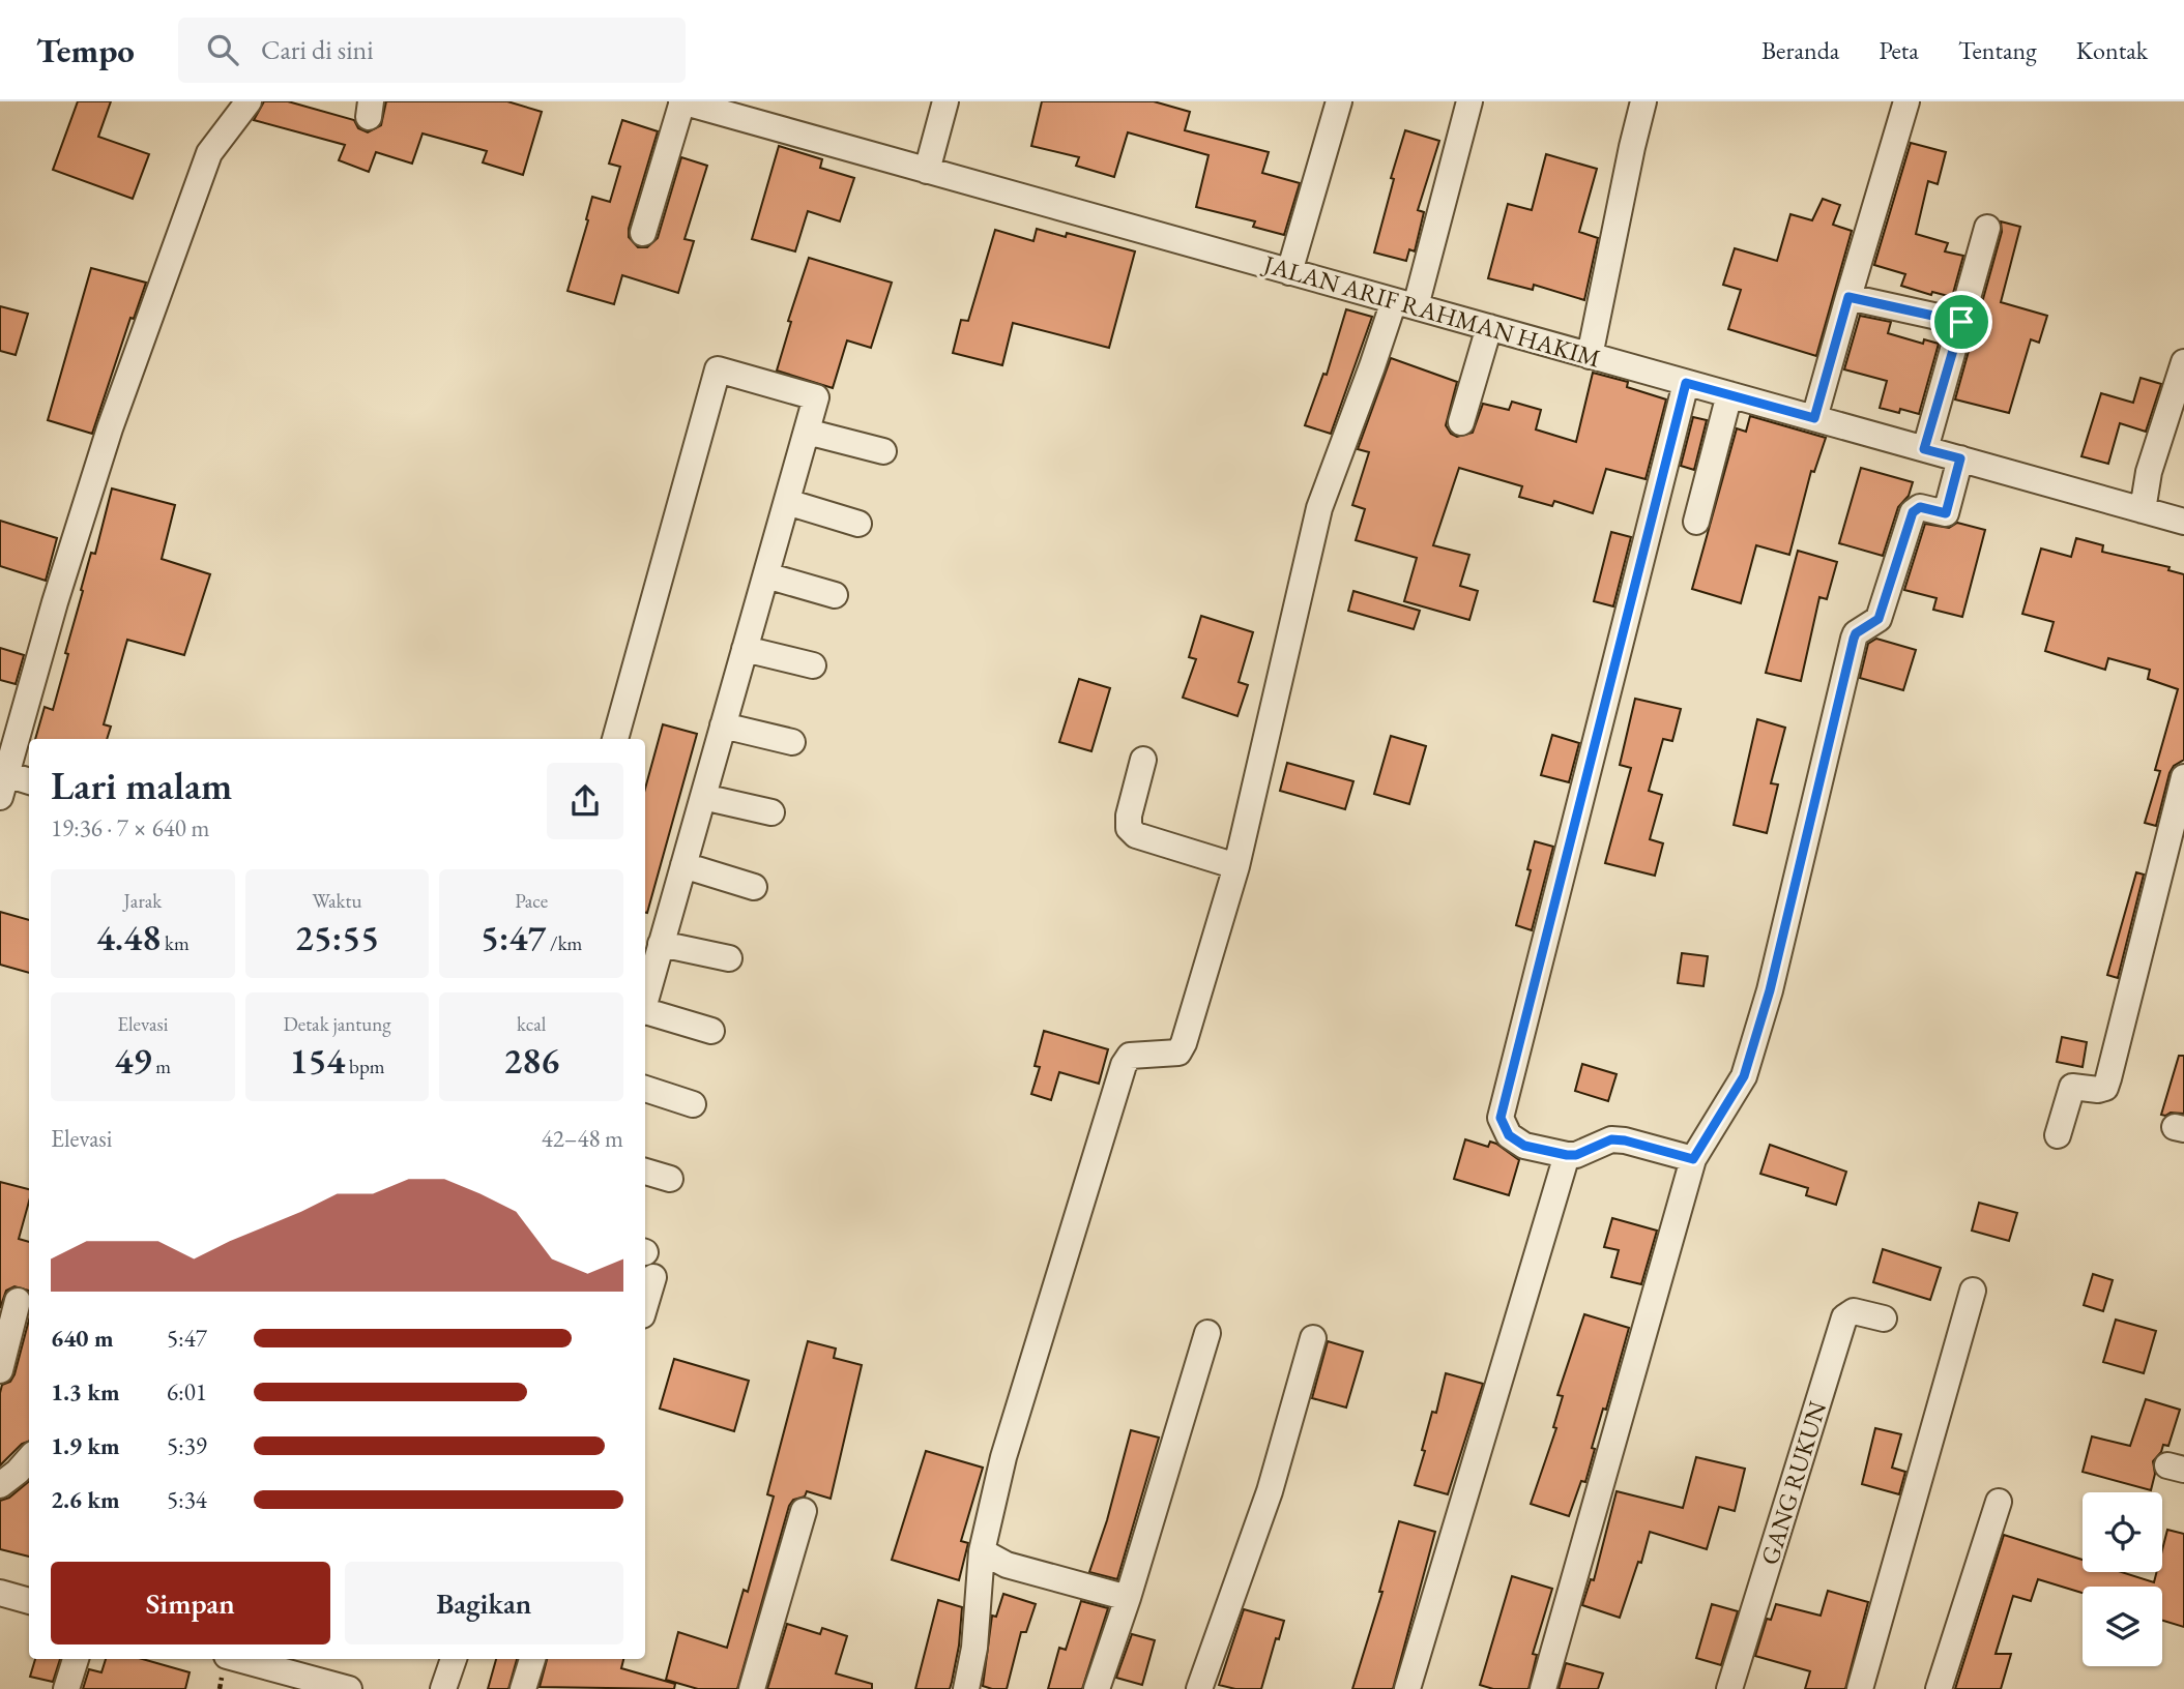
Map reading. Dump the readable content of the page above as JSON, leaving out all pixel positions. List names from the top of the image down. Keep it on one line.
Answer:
{"streets":{"street":["JALAN ARIF RAHMAN HAKIM","GANG RUKUN"]},"page":{"header":"Tempo","search":"Cari di sini","nav":["Beranda","Peta","Tentang","Kontak"],"heading":["Lari malam","19:36 · 7 × 640 m"],"stats":[["Jarak","4.48 km"],["Waktu","25:55"],["Pace","5:47 /km"],["Elevasi","49 m"],["Detak jantung","154 bpm"],["kcal","286"]],"chart":["Elevasi","42–48 m"],"list":[{"name":"640 m","note":"5:47"},{"name":"1.3 km","note":"6:01"},{"name":"1.9 km","note":"5:39"},{"name":"2.6 km","note":"5:34"}],"buttons":["Simpan","Bagikan"]}}
